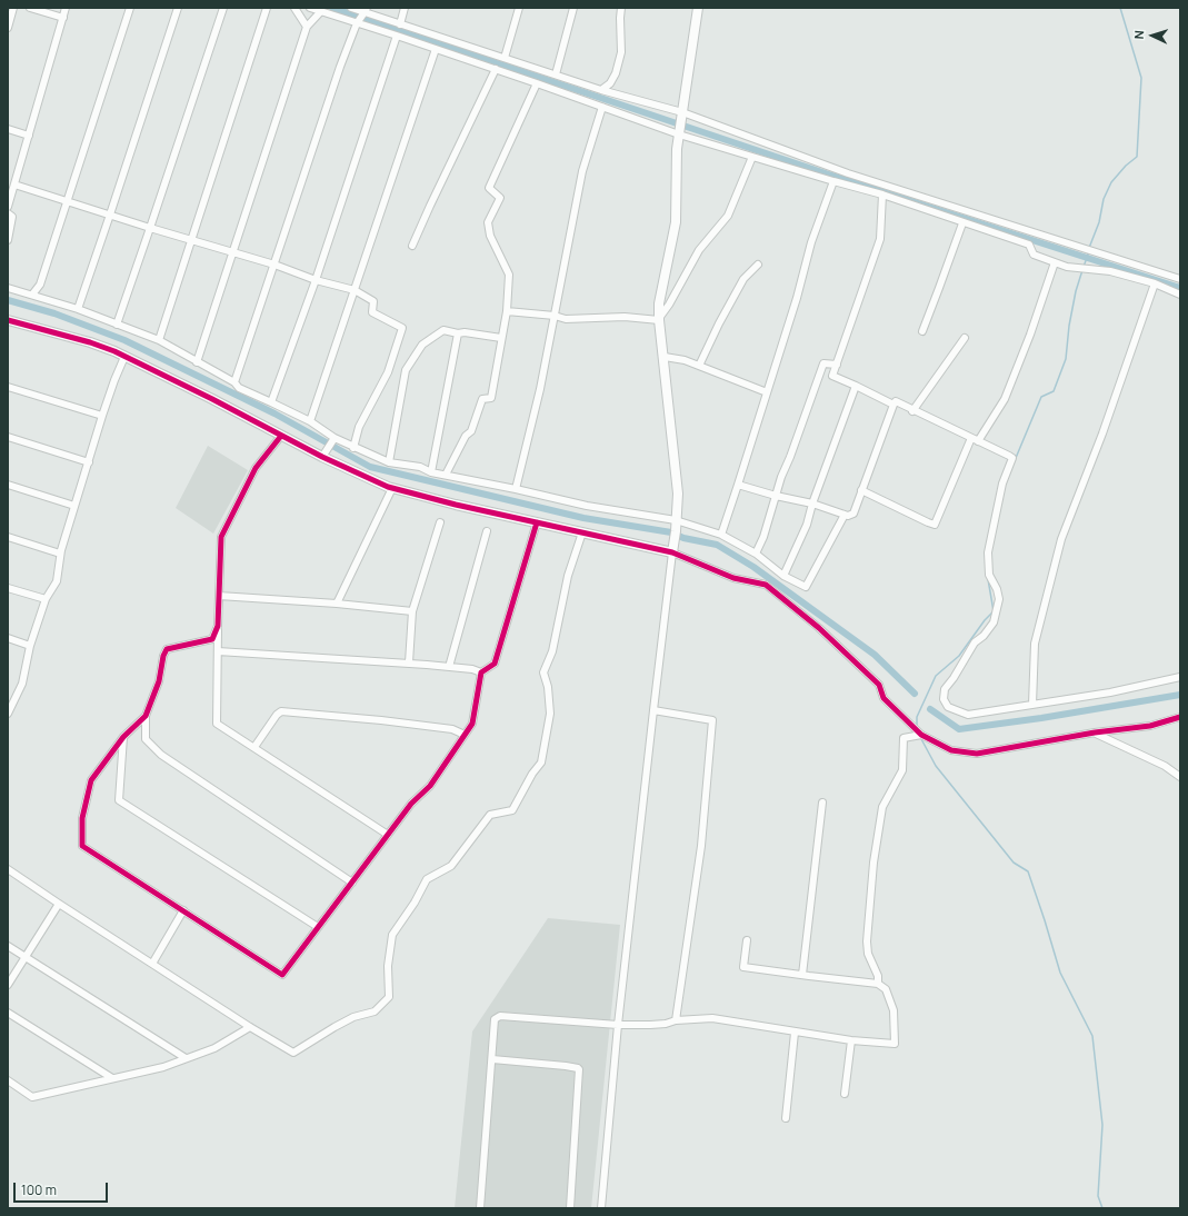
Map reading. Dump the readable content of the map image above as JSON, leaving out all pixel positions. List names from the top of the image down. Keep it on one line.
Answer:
{"scale_bar":"100 m","north":"left"}
